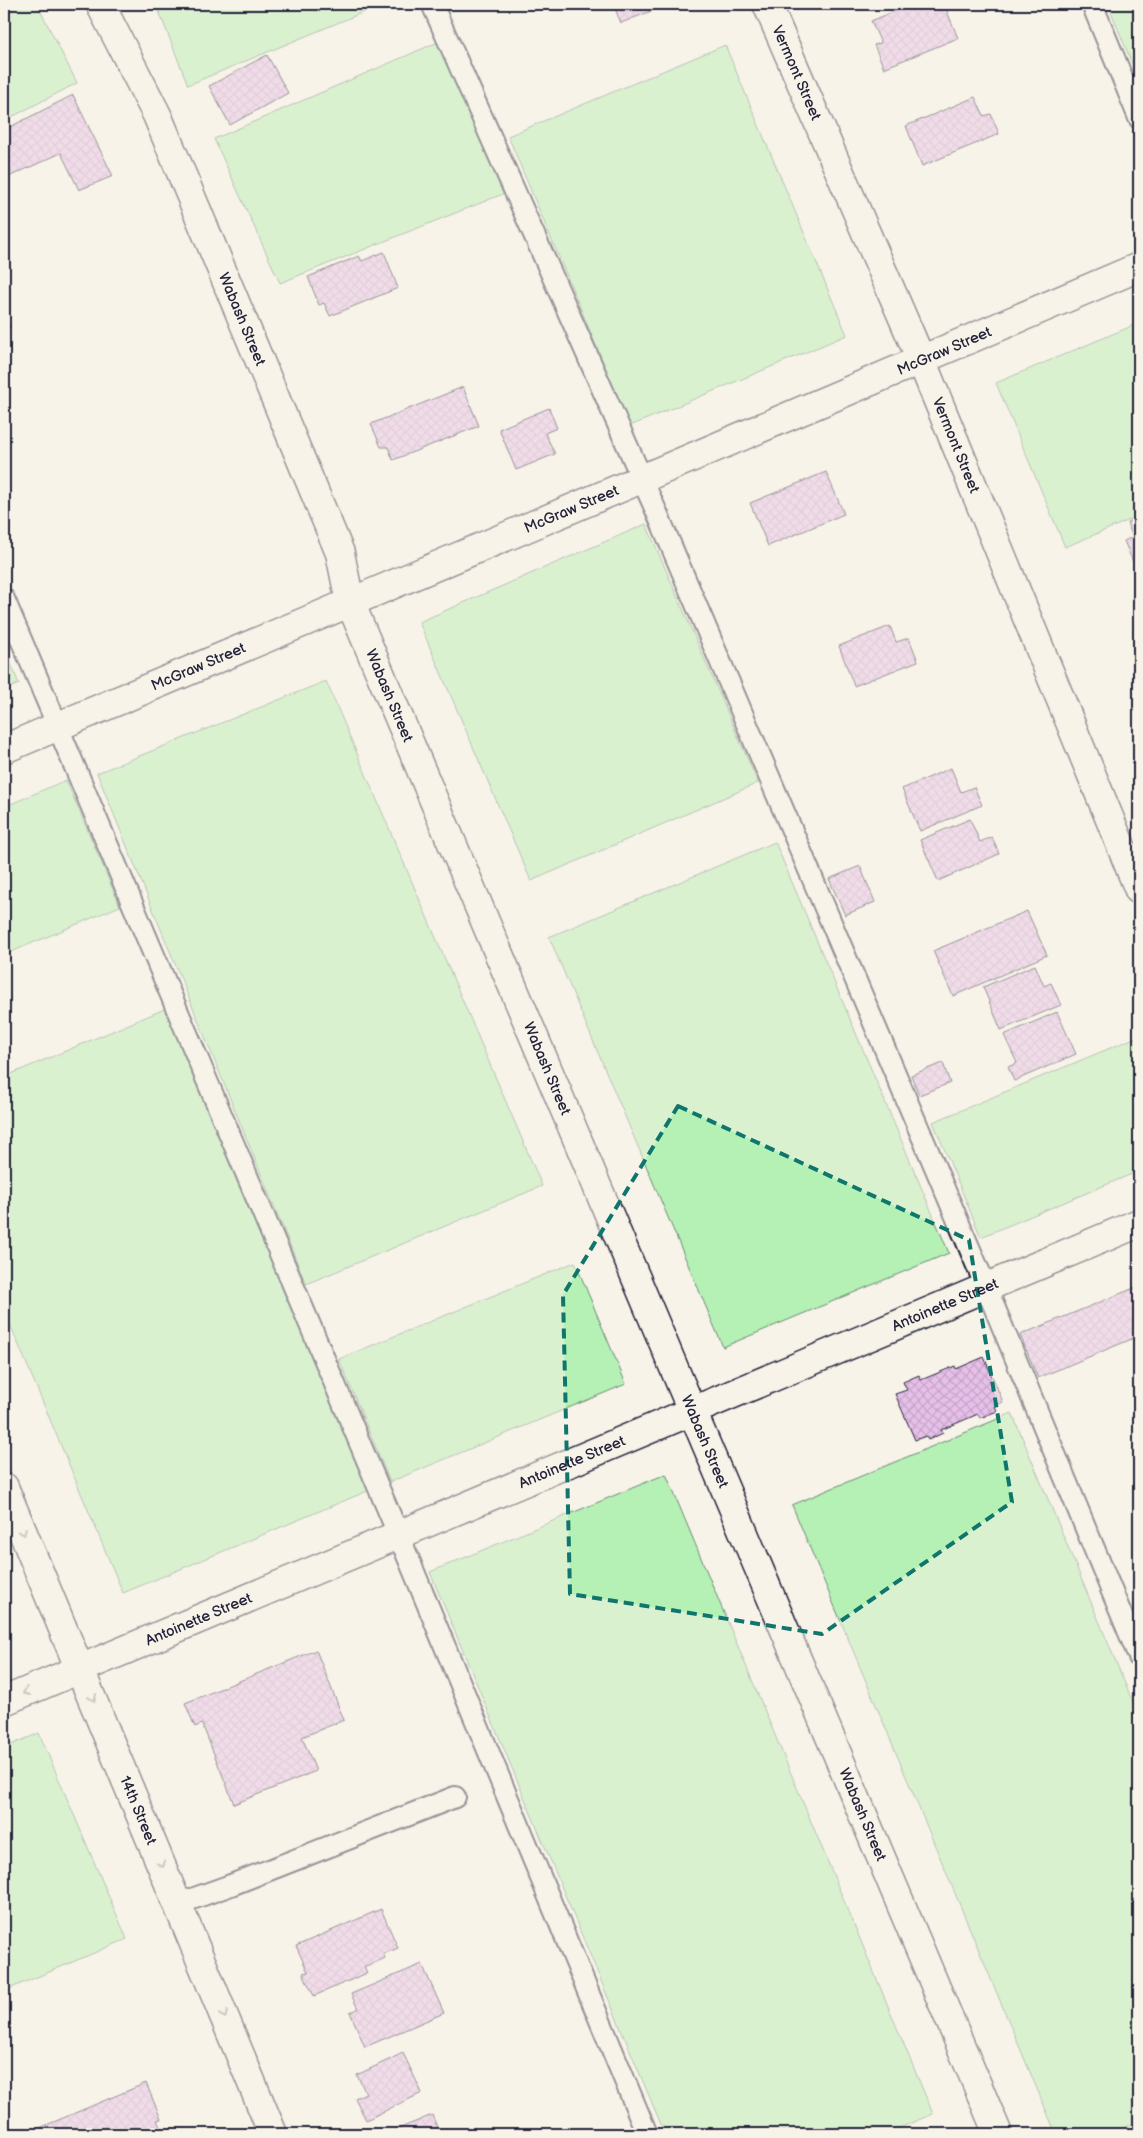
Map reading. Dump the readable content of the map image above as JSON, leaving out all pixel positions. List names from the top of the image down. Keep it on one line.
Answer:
{"streets":{"street":["Vermont Street","Wabash Street","McGraw Street","Antoinette Street","14th Street"]},"crossings":[["Vermont Street","McGraw Street"],["Wabash Street","McGraw Street"],["Wabash Street","Antoinette Street"],["Antoinette Street","14th Street"]],"one_way":["14th Street"]}
